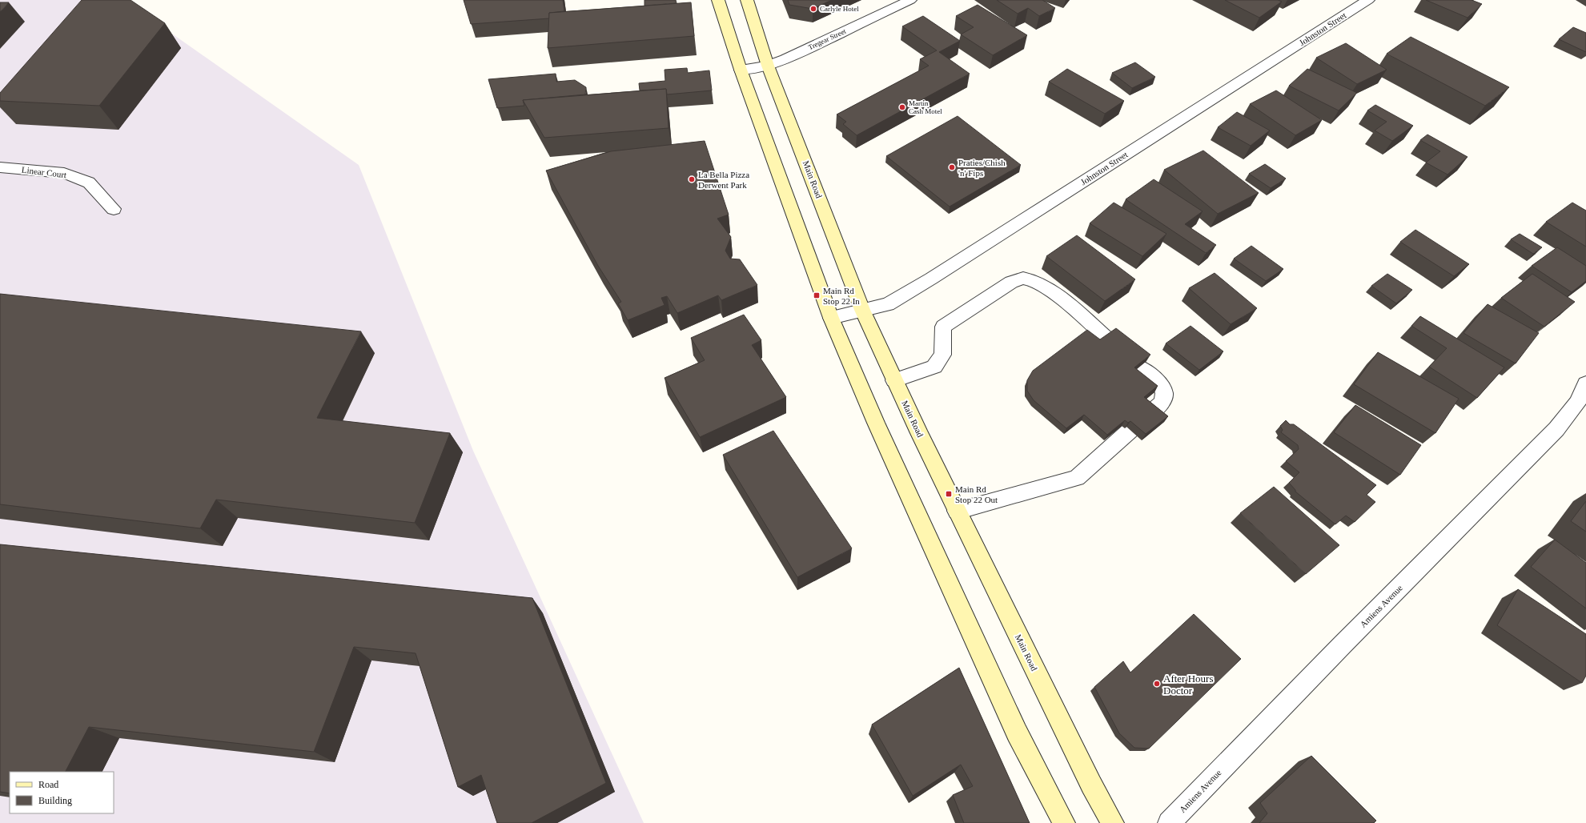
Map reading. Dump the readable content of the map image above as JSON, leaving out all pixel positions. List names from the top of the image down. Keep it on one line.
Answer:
{"streets":{"main road":["Main Road"],"street":["Johnston Street","Tregear Street","Linear Court","Amiens Avenue"]},"crossings":[["Johnston Street","Main Road"],["Tregear Street","Main Road"]],"places":{"other":["Carlyle Hotel","Martin Cash Motel","Praties/Chish 'n' Fips","La Bella Pizza Derwent Park","After Hours Doctor"],"transit":["Main Rd Stop 22 In","Main Rd Stop 22 Out"]},"legend":["Road","Building"]}
